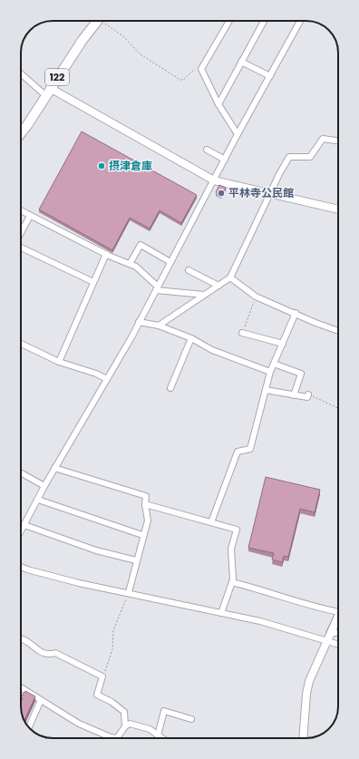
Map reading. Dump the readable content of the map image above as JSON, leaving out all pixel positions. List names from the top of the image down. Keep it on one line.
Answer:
{"streets":{"highway":["122"]},"places":["摂津倉庫","平林寺公民館"]}
